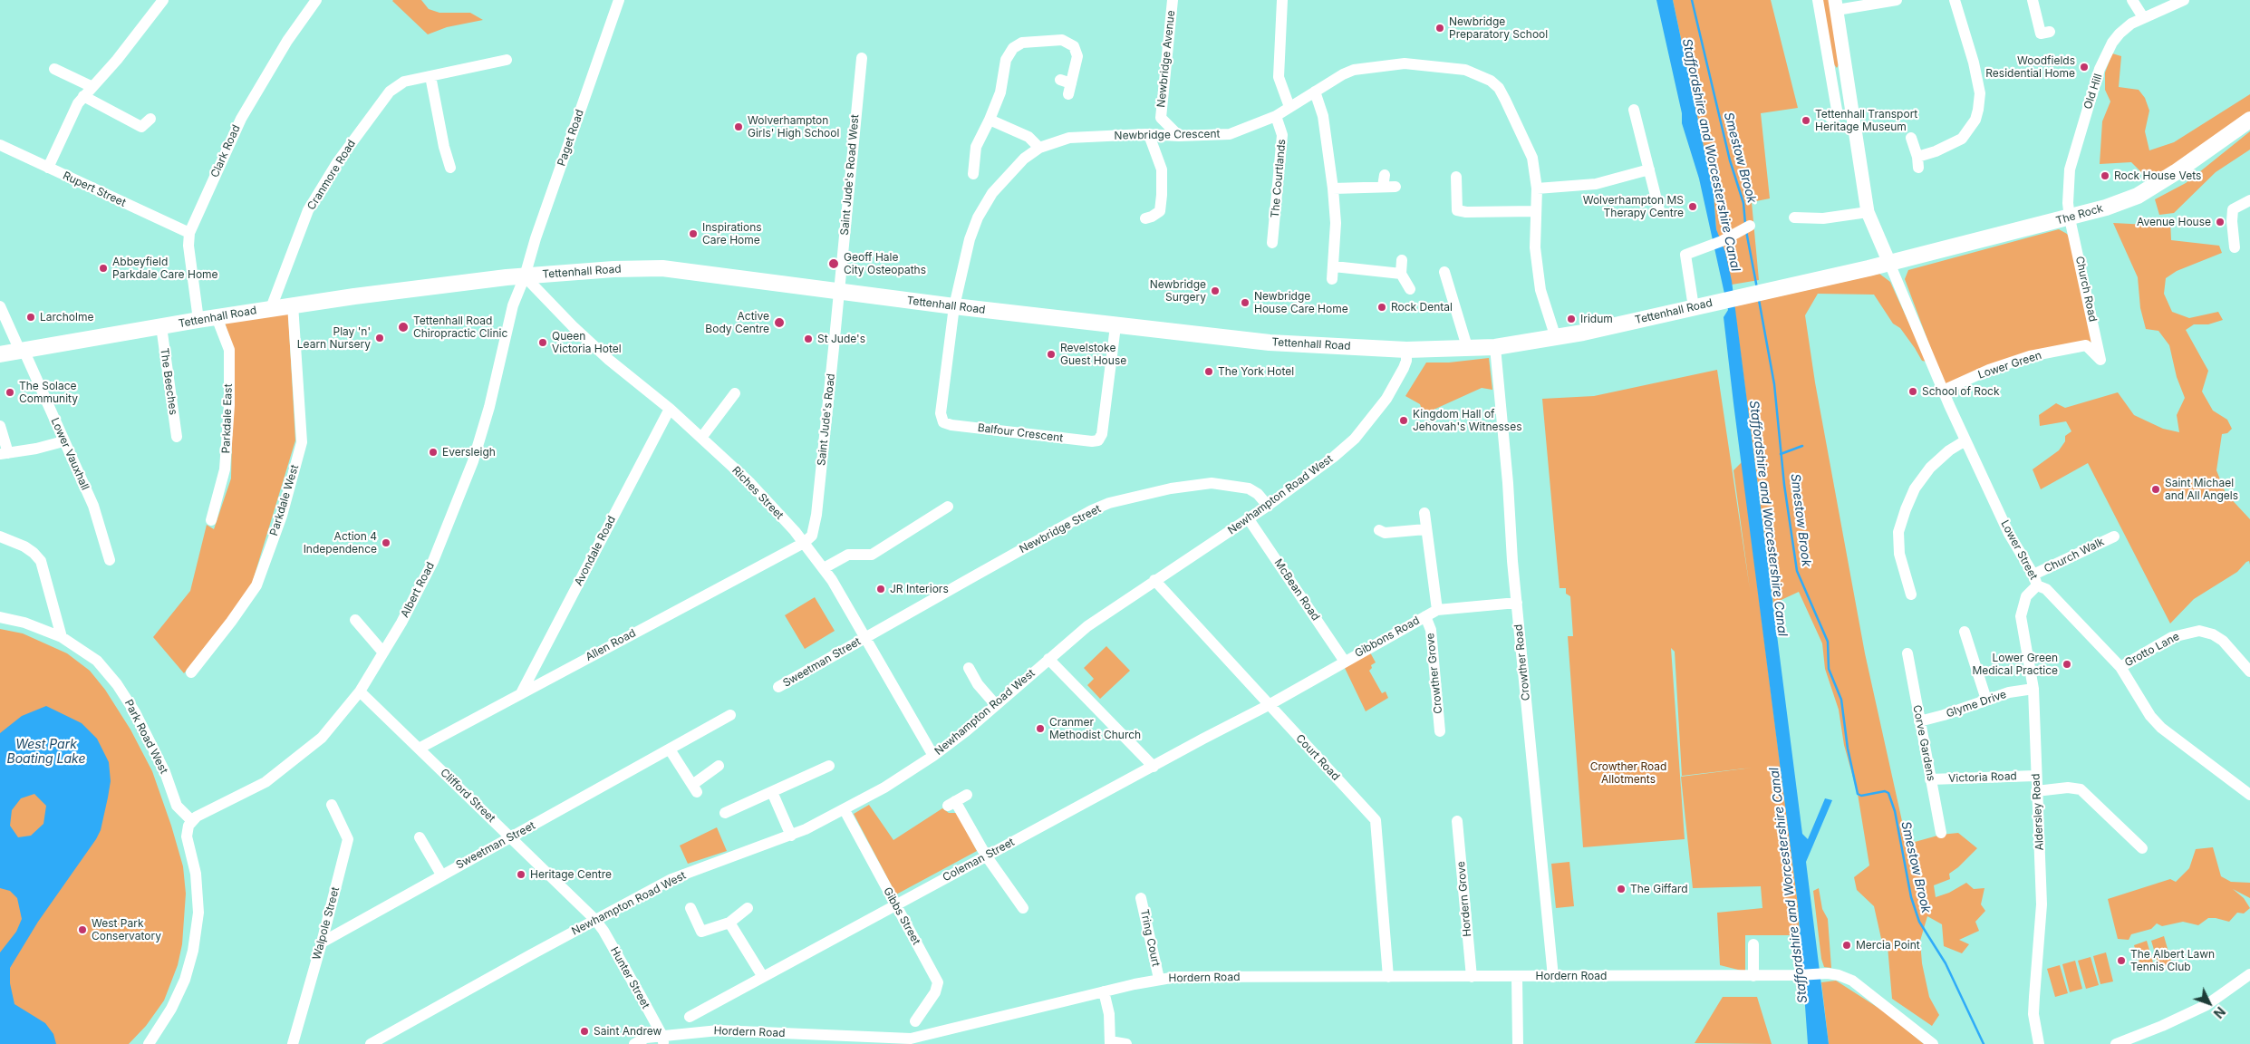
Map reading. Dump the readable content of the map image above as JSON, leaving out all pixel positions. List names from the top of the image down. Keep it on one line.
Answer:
{"streets":{"highway":["The Rock","Tettenhall Road"],"street":["Newbridge Avenue","Old Hill","Newbridge Crescent","Paget Road","Clark Road","Cranmore Road","Saint Jude's Road West","The Courtlands","Rupert Street","Church Road","Lower Green","The Beeches","Parkdale East","Saint Jude's Road","Balfour Crescent","Lower Vauxhall","Riches Street","Newhampton Road West","Parkdale West","Newbridge Street","Lower Street","Avondale Road","Church Walk","Albert Road","McBean Road","Gibbons Road","Allen Road","Grotto Lane","Sweetman Street","Crowther Road","Crowther Grove","Glyme Drive","Park Road West","Corve Gardens","Court Road","Victoria Road","Clifford Street","Aldersley Road","Coleman Street","Hordern Grove","Gibbs Street","Walpole Street","Tring Court","Hordern Road","Hunter Street"]},"crossings":[["Newbridge Avenue","Newbridge Crescent"],["Old Hill","The Rock"],["Old Hill","Church Road"],["Newbridge Crescent","The Courtlands"],["Newbridge Crescent","Tettenhall Road"],["Newbridge Crescent","Balfour Crescent"],["Paget Road","Tettenhall Road"],["Paget Road","Riches Street"],["Paget Road","Albert Road"],["Clark Road","Rupert Street"],["Clark Road","Tettenhall Road"],["Cranmore Road","Tettenhall Road"],["Saint Jude's Road West","Tettenhall Road"],["Saint Jude's Road West","Saint Jude's Road"],["The Rock","Tettenhall Road"],["The Rock","Church Road"],["The Rock","Lower Street"],["Tettenhall Road","The Beeches"],["Tettenhall Road","Parkdale East"],["Tettenhall Road","Saint Jude's Road"],["Tettenhall Road","Balfour Crescent"],["Tettenhall Road","Lower Vauxhall"],["Tettenhall Road","Riches Street"],["Tettenhall Road","Newhampton Road West"],["Tettenhall Road","Parkdale West"],["Tettenhall Road","Lower Street"],["Tettenhall Road","Albert Road"],["Tettenhall Road","Crowther Road"],["Church Road","Lower Green"],["Lower Green","Lower Street"],["Saint Jude's Road","Riches Street"],["Saint Jude's Road","Allen Road"],["Riches Street","Newhampton Road West"],["Riches Street","Newbridge Street"],["Riches Street","Avondale Road"],["Riches Street","Albert Road"],["Riches Street","Allen Road"],["Riches Street","Sweetman Street"],["Newhampton Road West","Newbridge Street"],["Newhampton Road West","McBean Road"],["Newhampton Road West","Court Road"],["Newhampton Road West","Clifford Street"],["Newhampton Road West","Gibbs Street"],["Newhampton Road West","Hunter Street"],["Newbridge Street","Sweetman Street"],["Lower Street","Church Walk"],["Lower Street","Grotto Lane"],["Lower Street","Aldersley Road"],["Avondale Road","Allen Road"],["Church Walk","Aldersley Road"],["Albert Road","Park Road West"],["Albert Road","Clifford Street"],["McBean Road","Gibbons Road"],["Gibbons Road","Crowther Road"],["Gibbons Road","Crowther Grove"],["Gibbons Road","Court Road"],["Gibbons Road","Coleman Street"],["Allen Road","Clifford Street"],["Sweetman Street","Clifford Street"],["Sweetman Street","Walpole Street"],["Crowther Road","Hordern Road"],["Glyme Drive","Corve Gardens"],["Glyme Drive","Aldersley Road"],["Corve Gardens","Victoria Road"],["Court Road","Coleman Street"],["Court Road","Hordern Road"],["Victoria Road","Aldersley Road"],["Clifford Street","Hunter Street"],["Coleman Street","Gibbs Street"],["Hordern Grove","Hordern Road"],["Tring Court","Hordern Road"],["Hordern Road","Hunter Street"]],"water":["Staffordshire and Worcestershire Canal","Smestow Brook","West Park Boating Lake"],"parks":["Crowther Road Allotments"],"places":["Newbridge Preparatory School","Woodfields Residential Home","Tettenhall Transport Heritage Museum","Wolverhampton Girls' High School","Rock House Vets","Wolverhampton MS Therapy Centre","Avenue House","Inspirations Care Home","Geoff Hale City Osteopaths","Abbeyfield Parkdale Care Home","Newbridge Surgery","Newbridge House Care Home","Rock Dental","Larcholme","Iridum","Active Body Centre","Tettenhall Road Chiropractic Clinic","Play 'n' Learn Nursery","St Jude's","Queen Victoria Hotel","Revelstoke Guest House","The York Hotel","School of Rock","The Solace Community","Kingdom Hall of Jehovah's Witnesses","Eversleigh","Saint Michael and All Angels","Action 4 Independence","JR Interiors","Lower Green Medical Practice","Cranmer Methodist Church","Heritage Centre","The Giffard","West Park Conservatory","Mercia Point","The Albert Lawn Tennis Club","Saint Andrew"],"north":"bottom right"}
